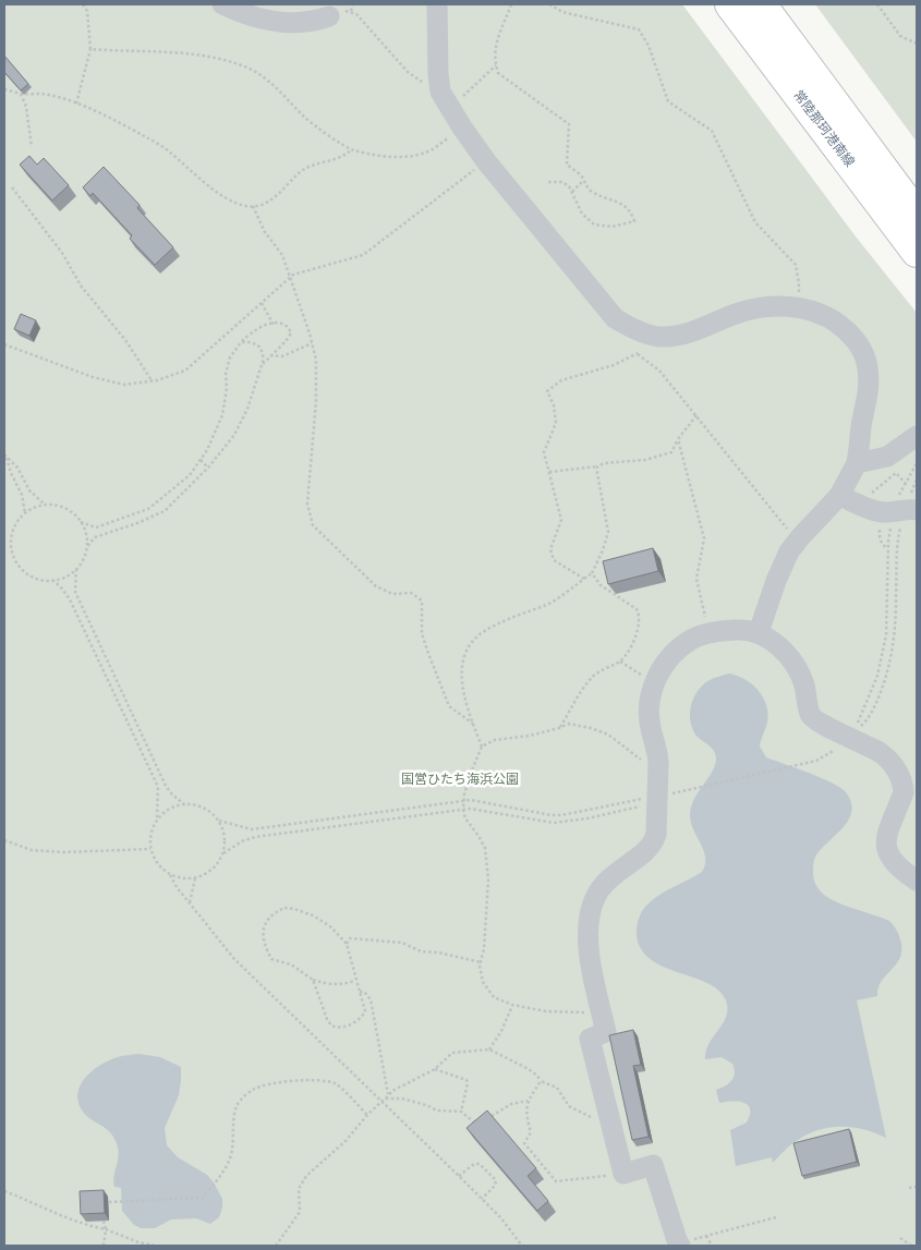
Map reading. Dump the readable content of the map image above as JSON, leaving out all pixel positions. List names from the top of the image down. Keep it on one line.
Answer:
{"streets":{"highway":["常陸那珂港南線"]},"parks":["国営ひたち海浜公園"]}
